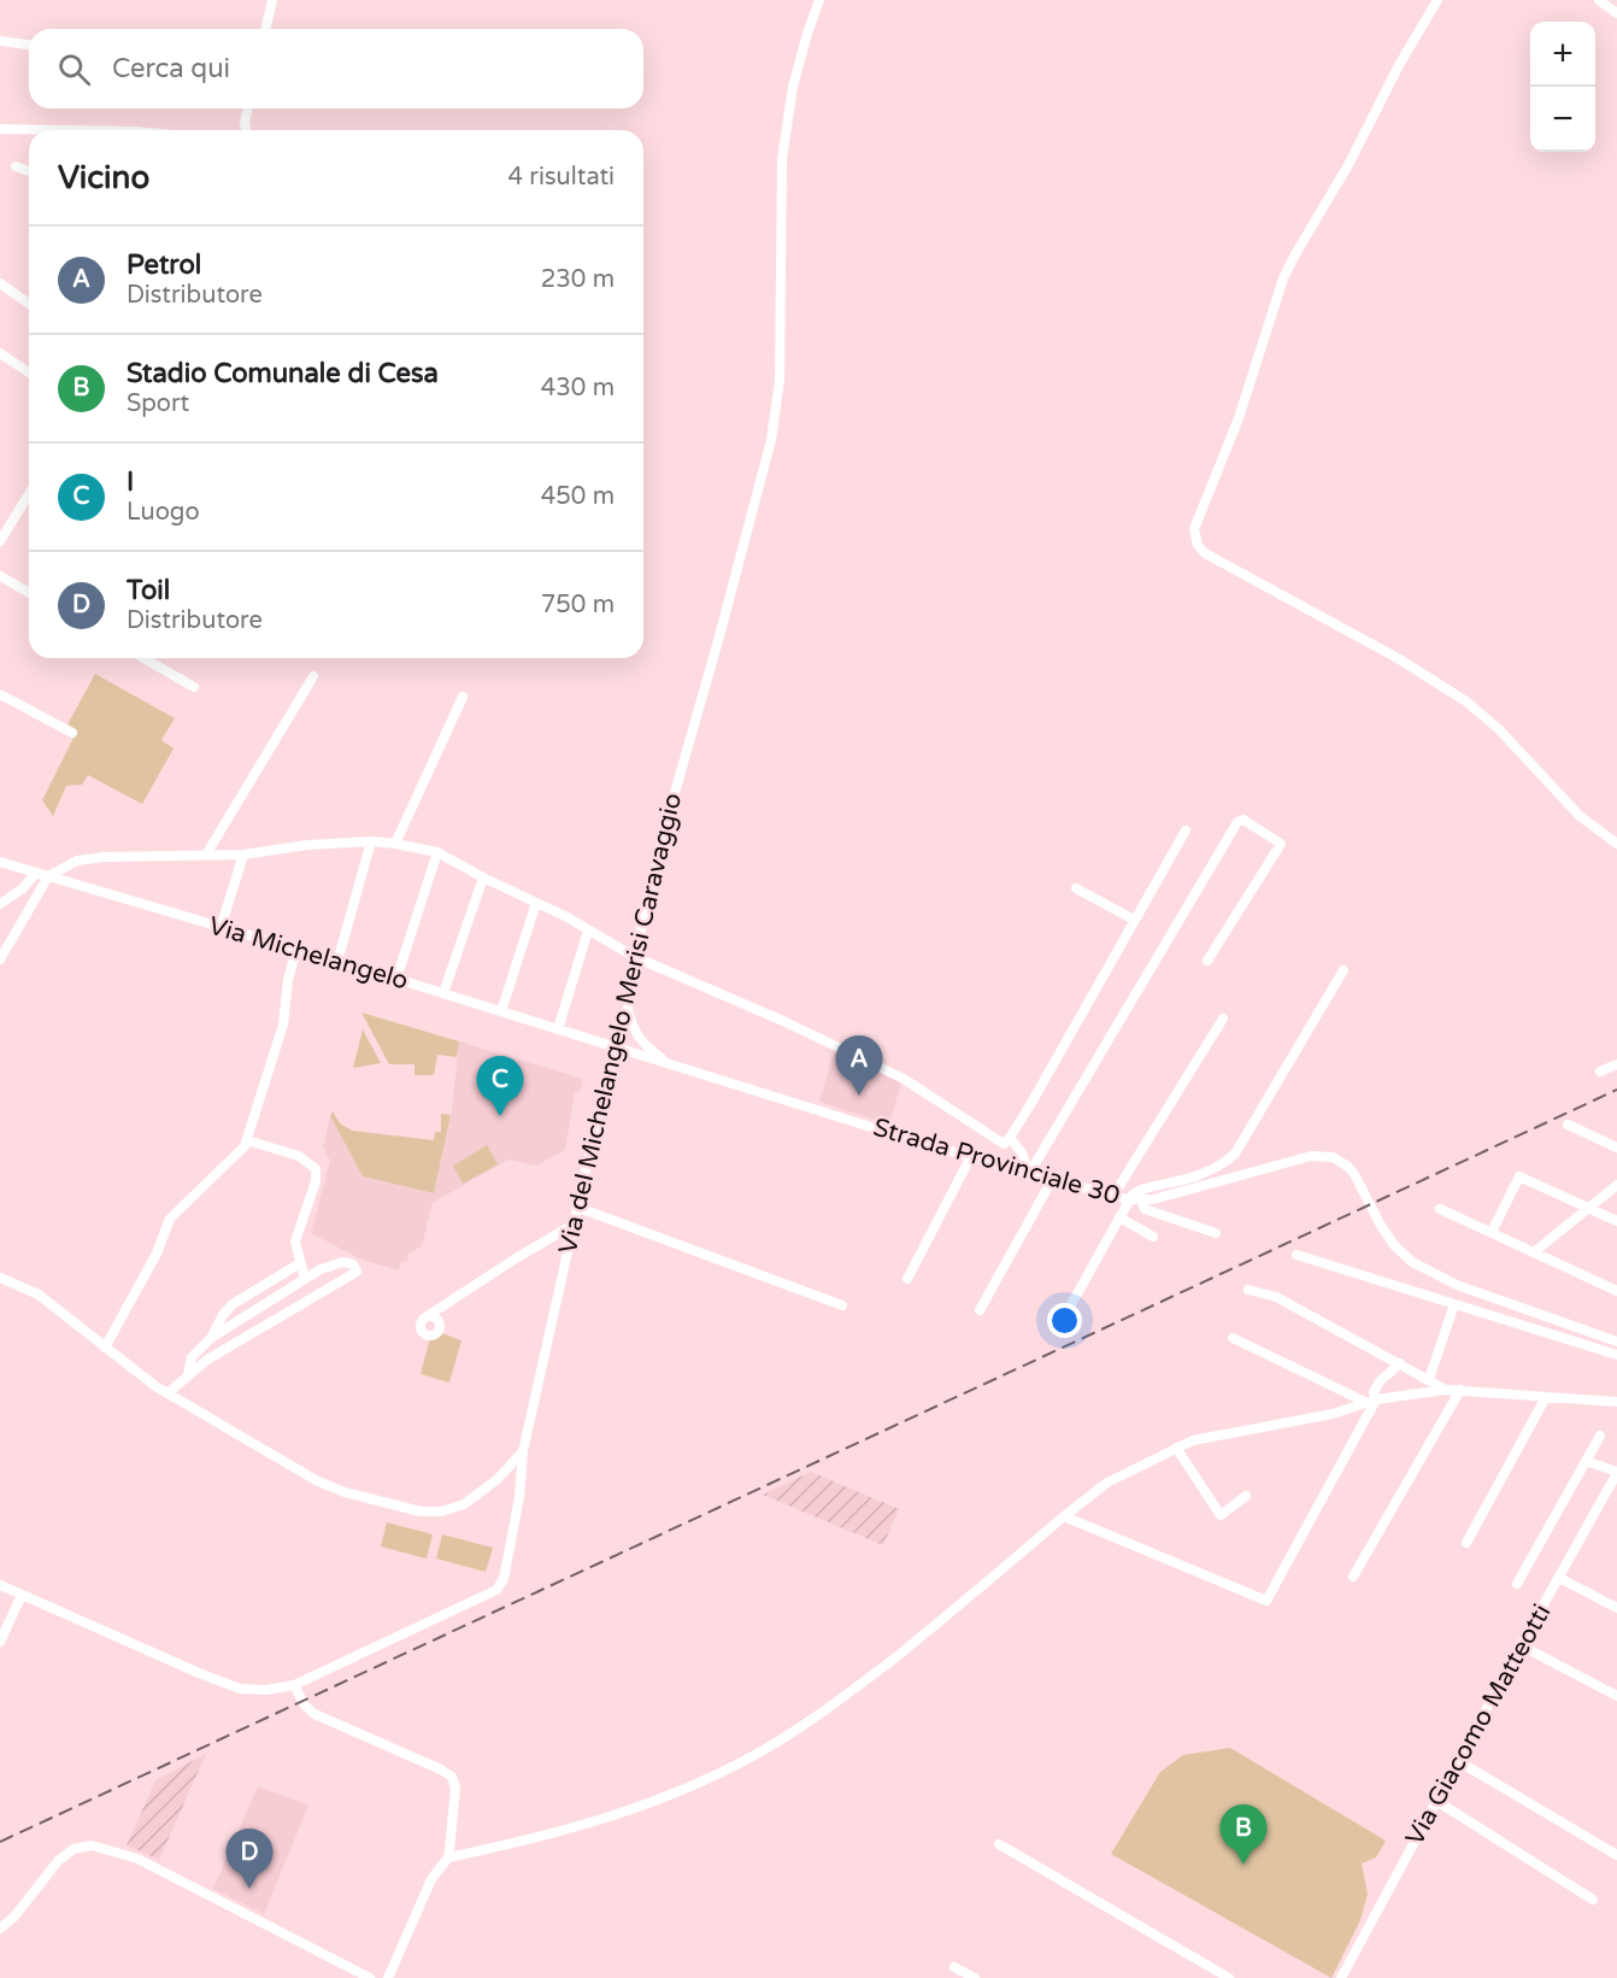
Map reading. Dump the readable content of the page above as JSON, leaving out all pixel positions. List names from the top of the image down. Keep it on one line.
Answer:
{"streets":{"street":["Via Michelangelo","Via del Michelangelo Merisi Caravaggio","Strada Provinciale 30","Via Giacomo Matteotti"]},"crossings":[["Via Michelangelo","Via del Michelangelo Merisi Caravaggio"],["Via Michelangelo","Strada Provinciale 30"],["Via del Michelangelo Merisi Caravaggio","Strada Provinciale 30"]],"page":{"map_buttons":["+","−"],"search":"Cerca qui","heading":["Vicino","4 risultati"],"list":[{"mark":"A","name":"Petrol","note":"Distributore","value":"230 m"},{"mark":"B","name":"Stadio Comunale di Cesa","note":"Sport","value":"430 m"},{"mark":"C","name":"I","note":"Luogo","value":"450 m"},{"mark":"D","name":"Toil","note":"Distributore","value":"750 m"}],"pins":["A","C","B","D"]}}
